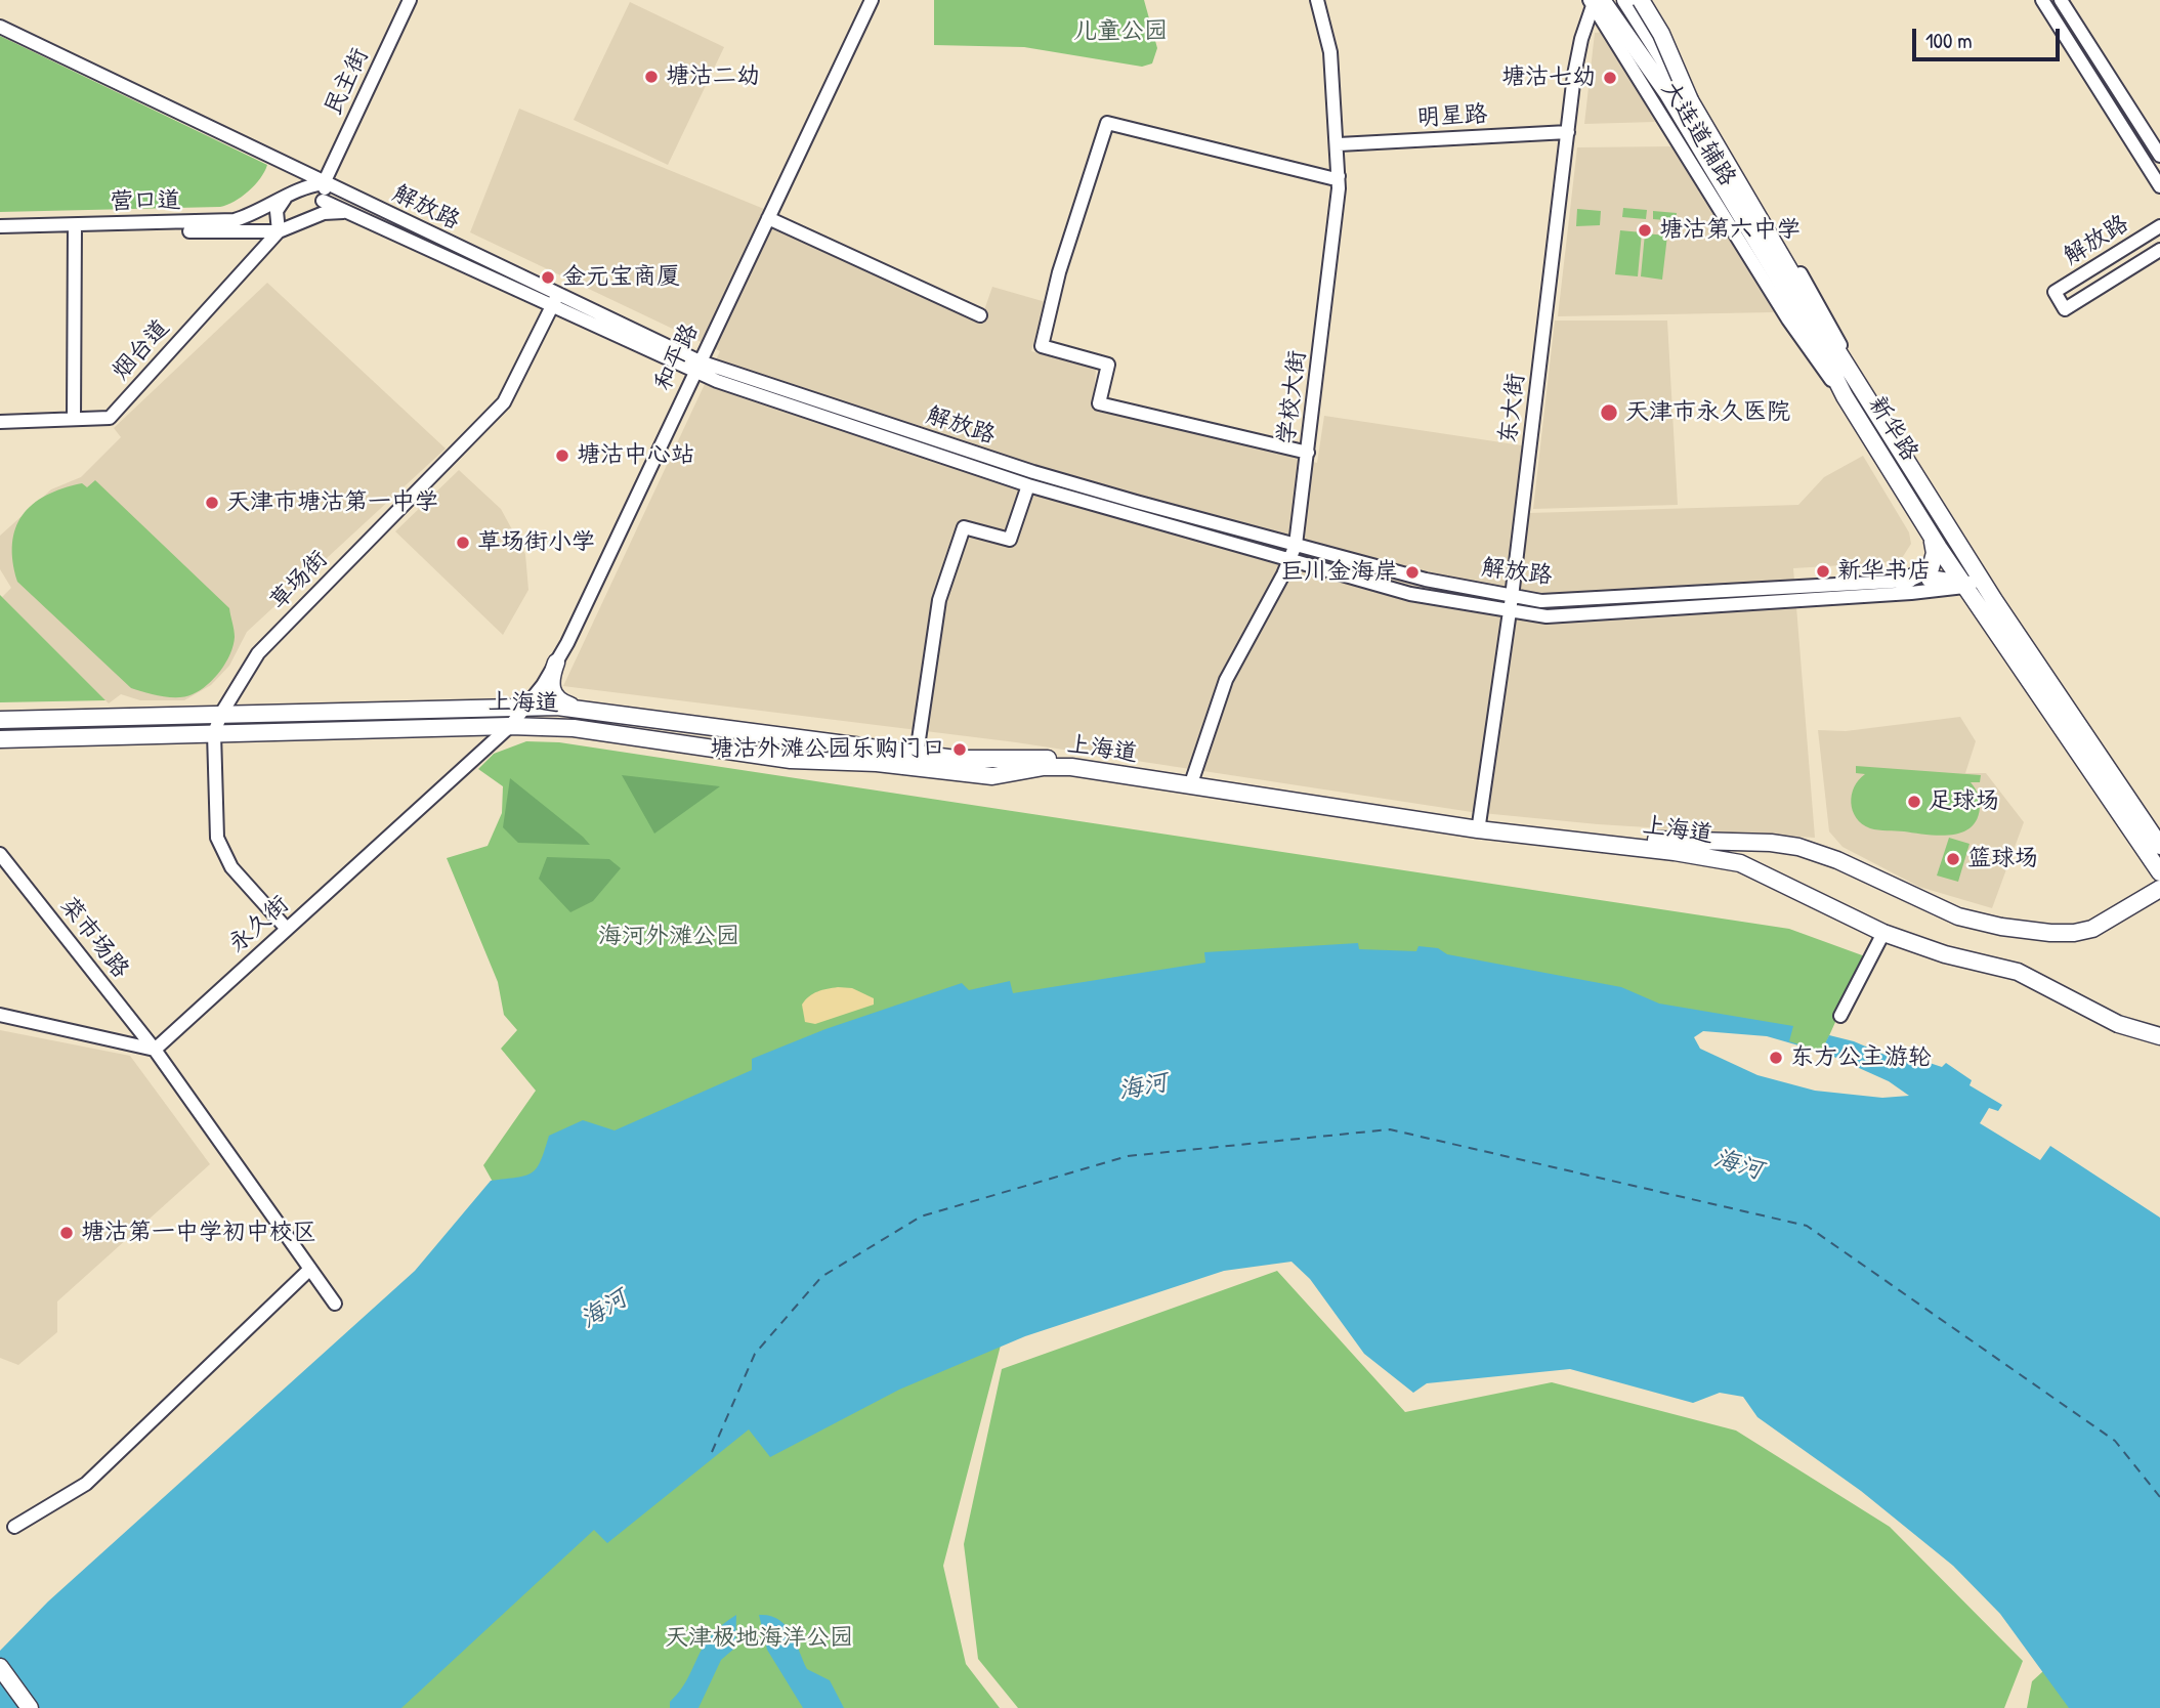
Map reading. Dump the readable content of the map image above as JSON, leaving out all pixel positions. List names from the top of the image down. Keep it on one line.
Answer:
{"streets":{"main road":["新华路","上海道"],"street":["民主街","明星路","大连道辅路","营口道","解放路","烟台道","和平路","学校大街","东大街","草场街","永久街","菜市场路"]},"crossings":[["民主街","营口道"],["民主街","解放路"],["明星路","学校大街"],["明星路","东大街"],["大连道辅路","东大街"],["大连道辅路","新华路"],["营口道","解放路"],["营口道","烟台道"],["解放路","和平路"],["解放路","学校大街"],["解放路","东大街"],["解放路","草场街"],["和平路","上海道"],["和平路","永久街"],["学校大街","上海道"],["东大街","新华路"],["东大街","上海道"],["草场街","上海道"],["草场街","永久街"],["上海道","永久街"],["永久街","菜市场路"]],"water":["海河"],"parks":["儿童公园","海河外滩公园","天津极地海洋公园"],"places":["塘沽二幼","塘沽七幼","塘沽第六中学","金元宝商厦","天津市永久医院","塘沽中心站","天津市塘沽第一中学","草场街小学","新华书店","巨川金海岸","塘沽外滩公园乐购门口","足球场","篮球场","东方公主游轮","塘沽第一中学初中校区"],"scale_bar":"100 m"}
